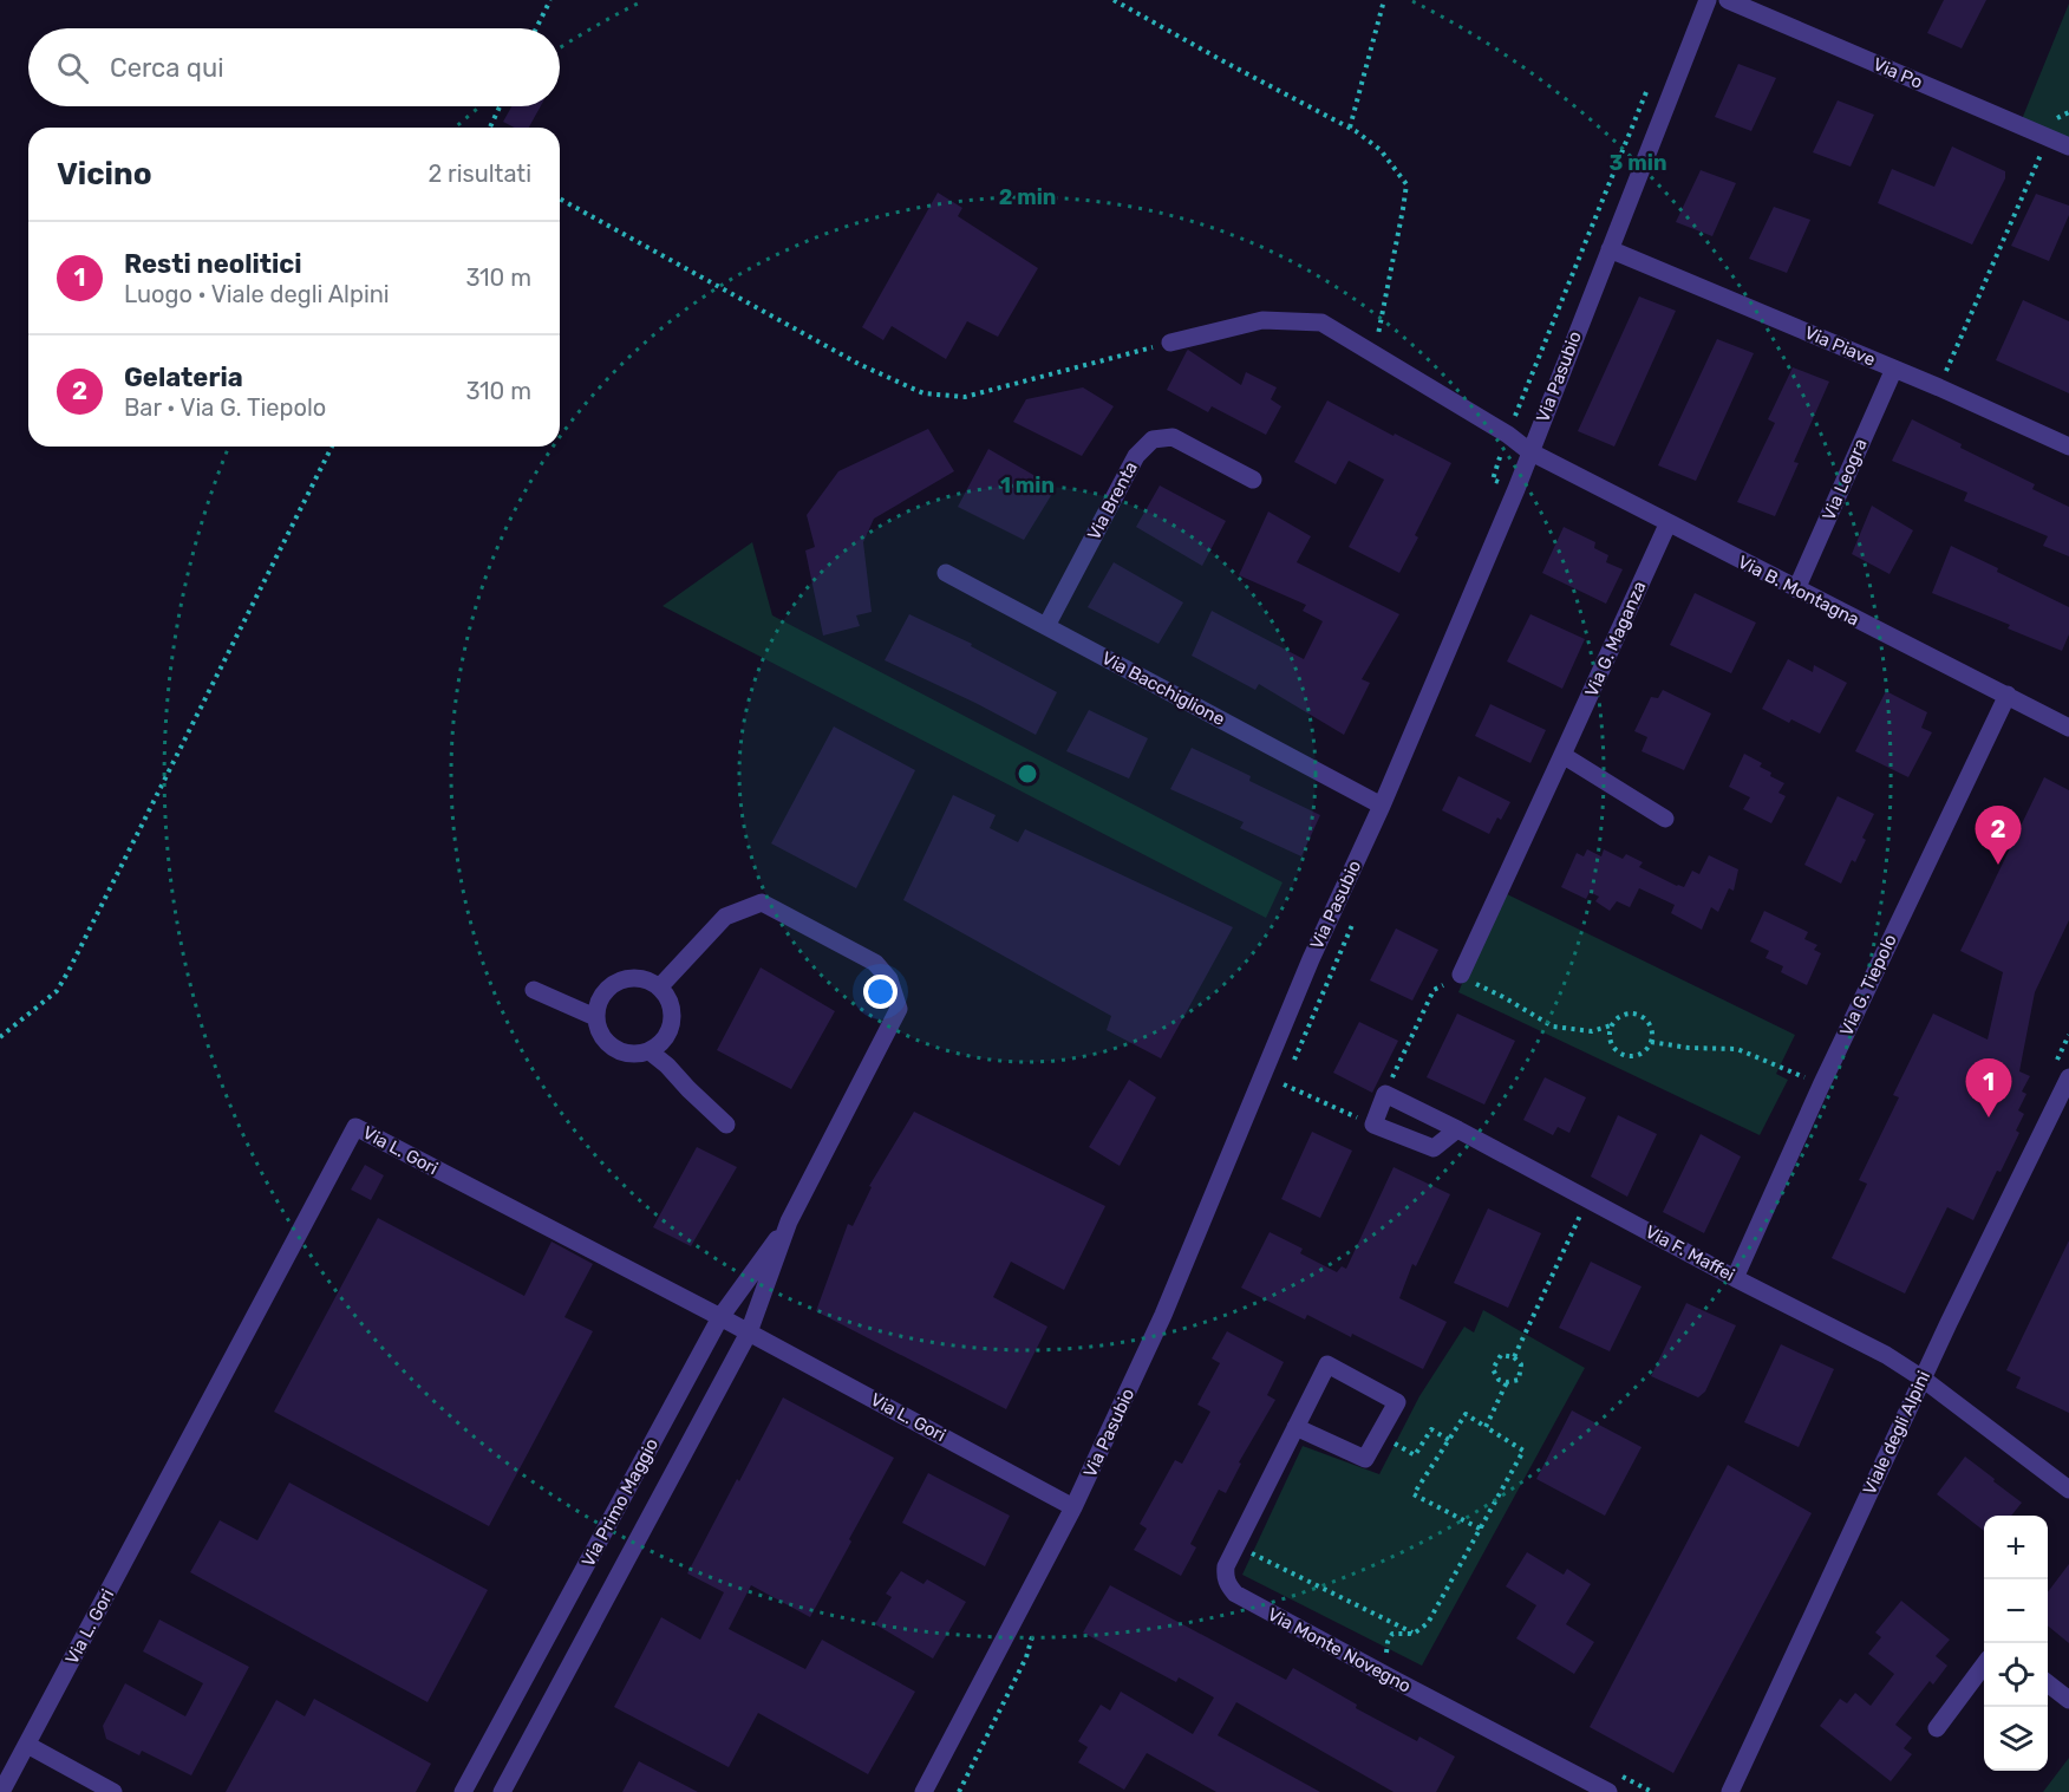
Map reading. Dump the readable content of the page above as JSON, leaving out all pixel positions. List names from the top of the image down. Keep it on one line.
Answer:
{"streets":{"street":["Via Po","Via Piave","Via Pasubio","Via Leogra","Via Brenta","Via B. Montagna","Via G. Maganza","Via Bacchiglione","Via G. Tiepolo","Via L. Gori","Via F. Maffei","Viale degli Alpini","Via Primo Maggio","Via Monte Novegno"]},"crossings":[["Via Piave","Via Pasubio"],["Via Piave","Via Leogra"],["Via Pasubio","Via B. Montagna"],["Via Pasubio","Via Bacchiglione"],["Via Pasubio","Via L. Gori"],["Via Leogra","Via B. Montagna"],["Via Brenta","Via Bacchiglione"],["Via B. Montagna","Via G. Maganza"],["Via B. Montagna","Via G. Tiepolo"],["Via G. Tiepolo","Via F. Maffei"],["Via L. Gori","Via Primo Maggio"],["Via F. Maffei","Viale degli Alpini"]],"page":{"search":"Cerca qui","heading":["Vicino","2 risultati"],"list":[{"mark":"1","name":"Resti neolitici","note":"Luogo · Viale degli Alpini","value":"310 m"},{"mark":"2","name":"Gelateria","note":"Bar · Via G. Tiepolo","value":"310 m"}],"pins":["2","1"],"map_buttons":["+","−"]},"rings":["3 min","2 min","1 min"]}
